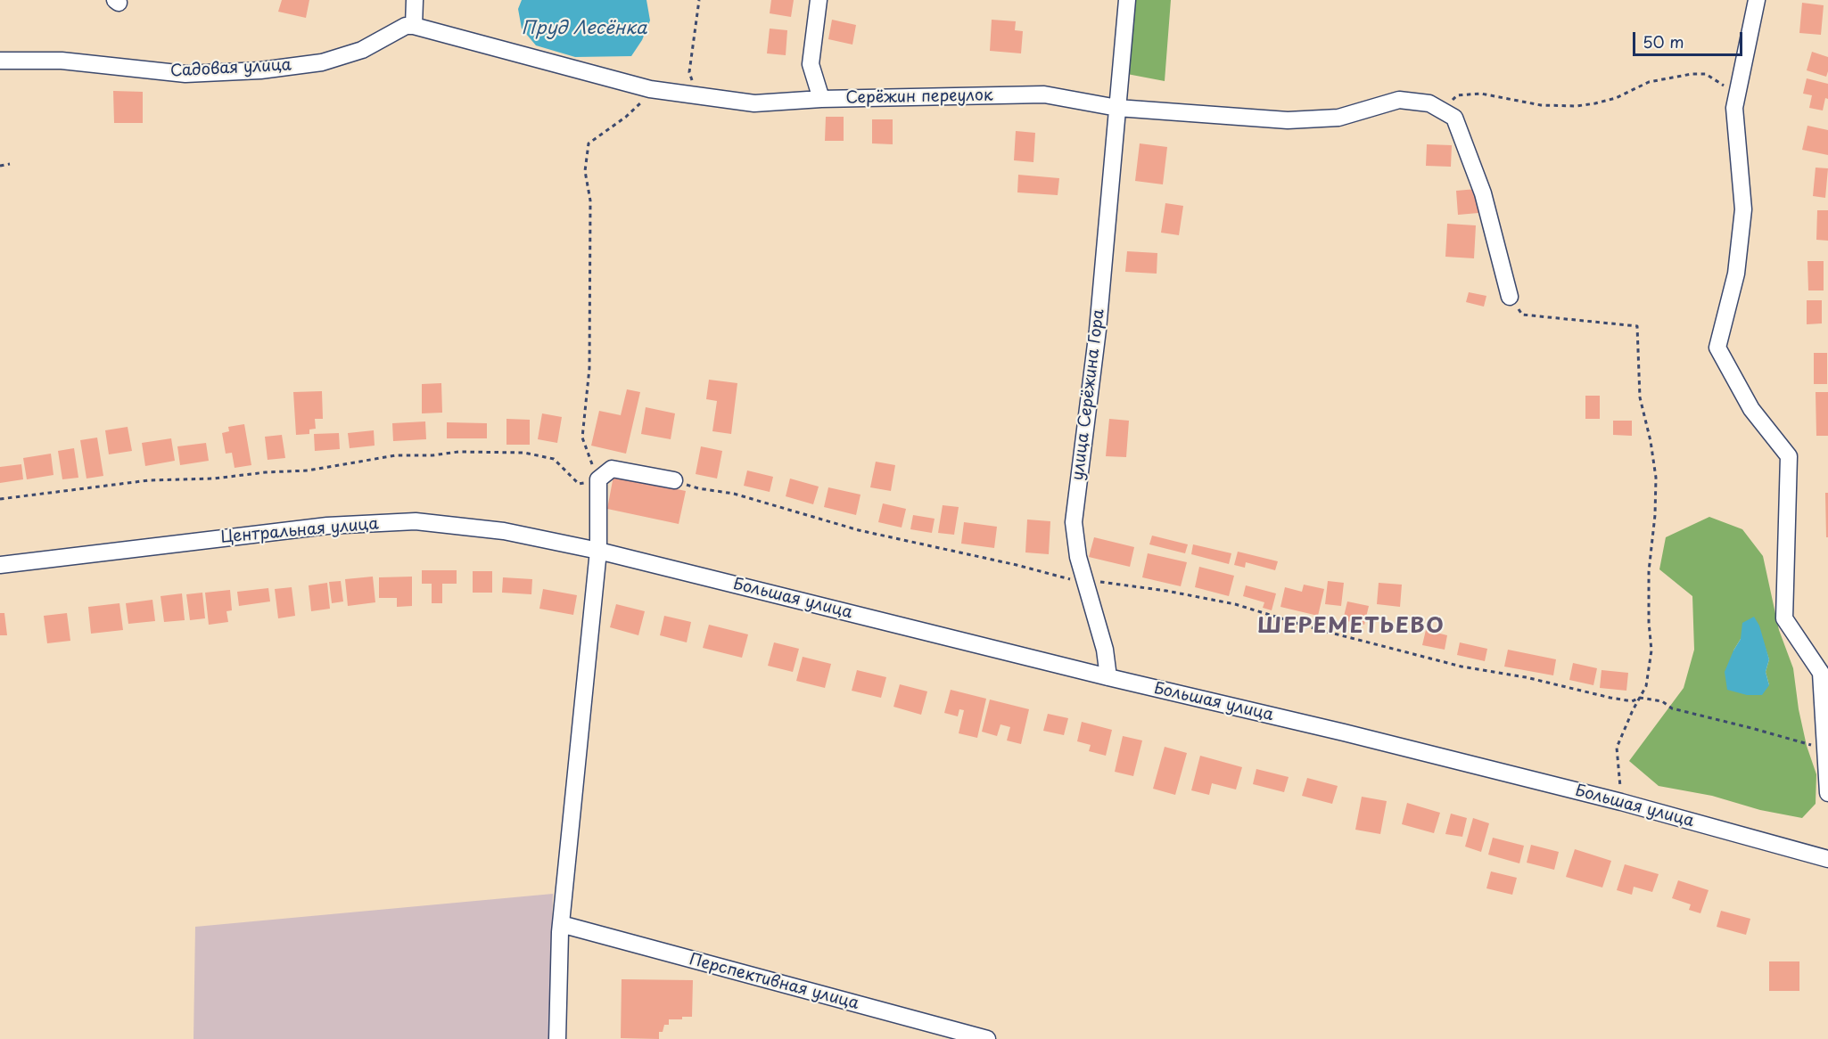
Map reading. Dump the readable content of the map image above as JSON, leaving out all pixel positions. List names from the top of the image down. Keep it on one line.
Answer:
{"streets":{"street":["Садовая улица","Серёжин переулок","улица Серёжина Гора","Центральная улица","Большая улица","Перспективная улица"]},"crossings":[["Садовая улица","Серёжин переулок"],["Серёжин переулок","улица Серёжина Гора"],["улица Серёжина Гора","Большая улица"],["Центральная улица","Большая улица"]],"districts":["ШЕРЕМЕТЬЕВО"],"water":["Пруд Лесёнка"],"scale_bar":"50 m"}
